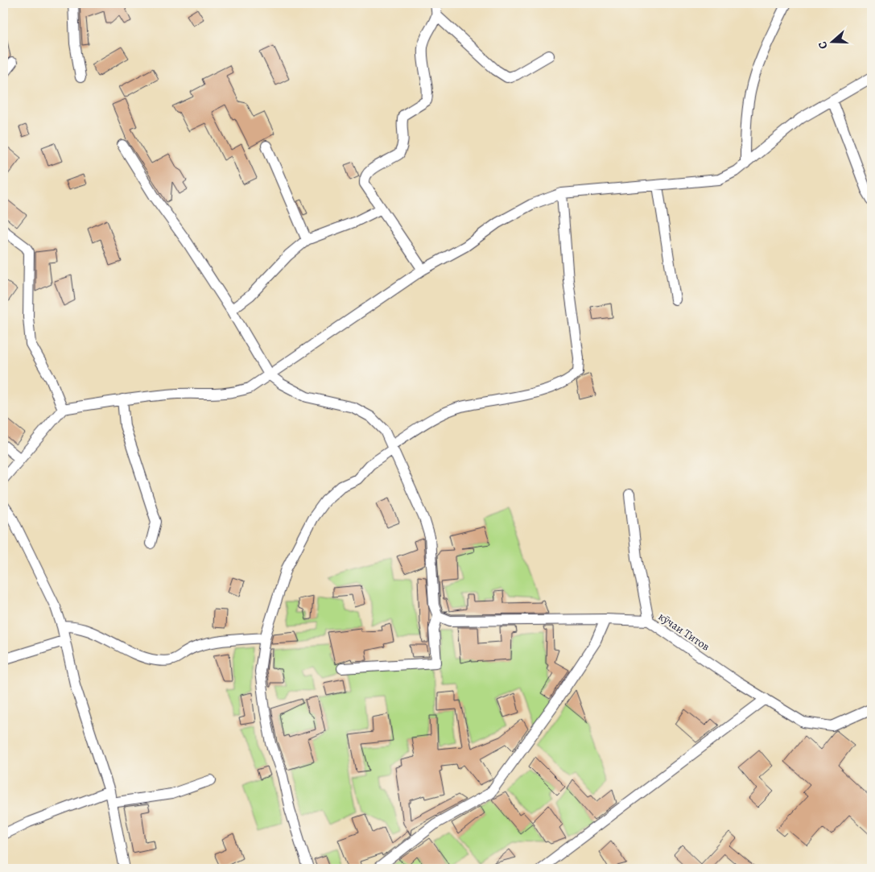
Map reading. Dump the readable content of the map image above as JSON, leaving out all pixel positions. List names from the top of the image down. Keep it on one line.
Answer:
{"streets":{"street":["кӯчаи Титов"]},"north":"left"}
